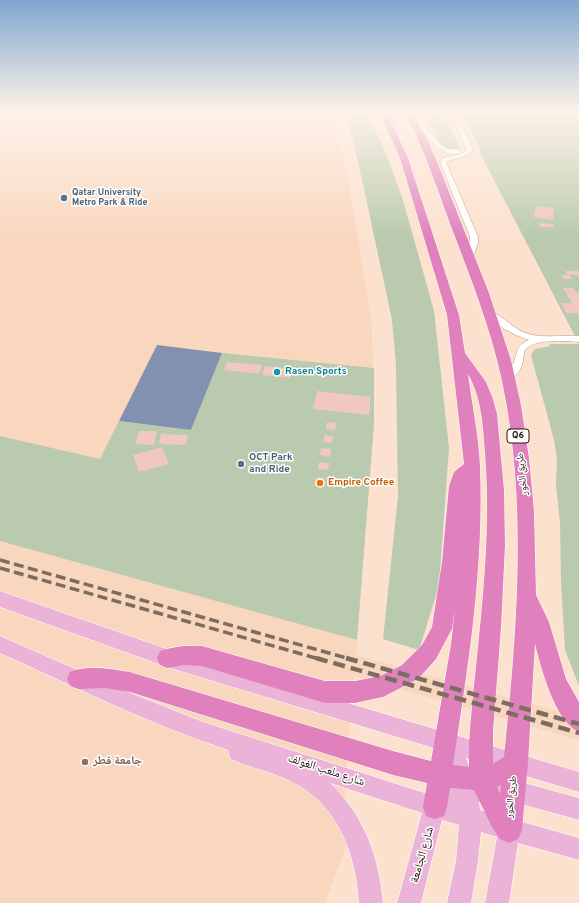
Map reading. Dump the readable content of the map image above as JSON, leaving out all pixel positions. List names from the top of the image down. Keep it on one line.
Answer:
{"streets":{"highway":["Q6","طريق الخور"],"main road":["شارع ملعب الغولف","شارع الجامعة"]},"crossings":[["طريق الخور","شارع ملعب الغولف"],["شارع ملعب الغولف","شارع الجامعة"]],"places":["Qatar University Metro Park & Ride","Rasen Sports","OCT Park and Ride","Empire Coffee","جامعة قطر"]}
